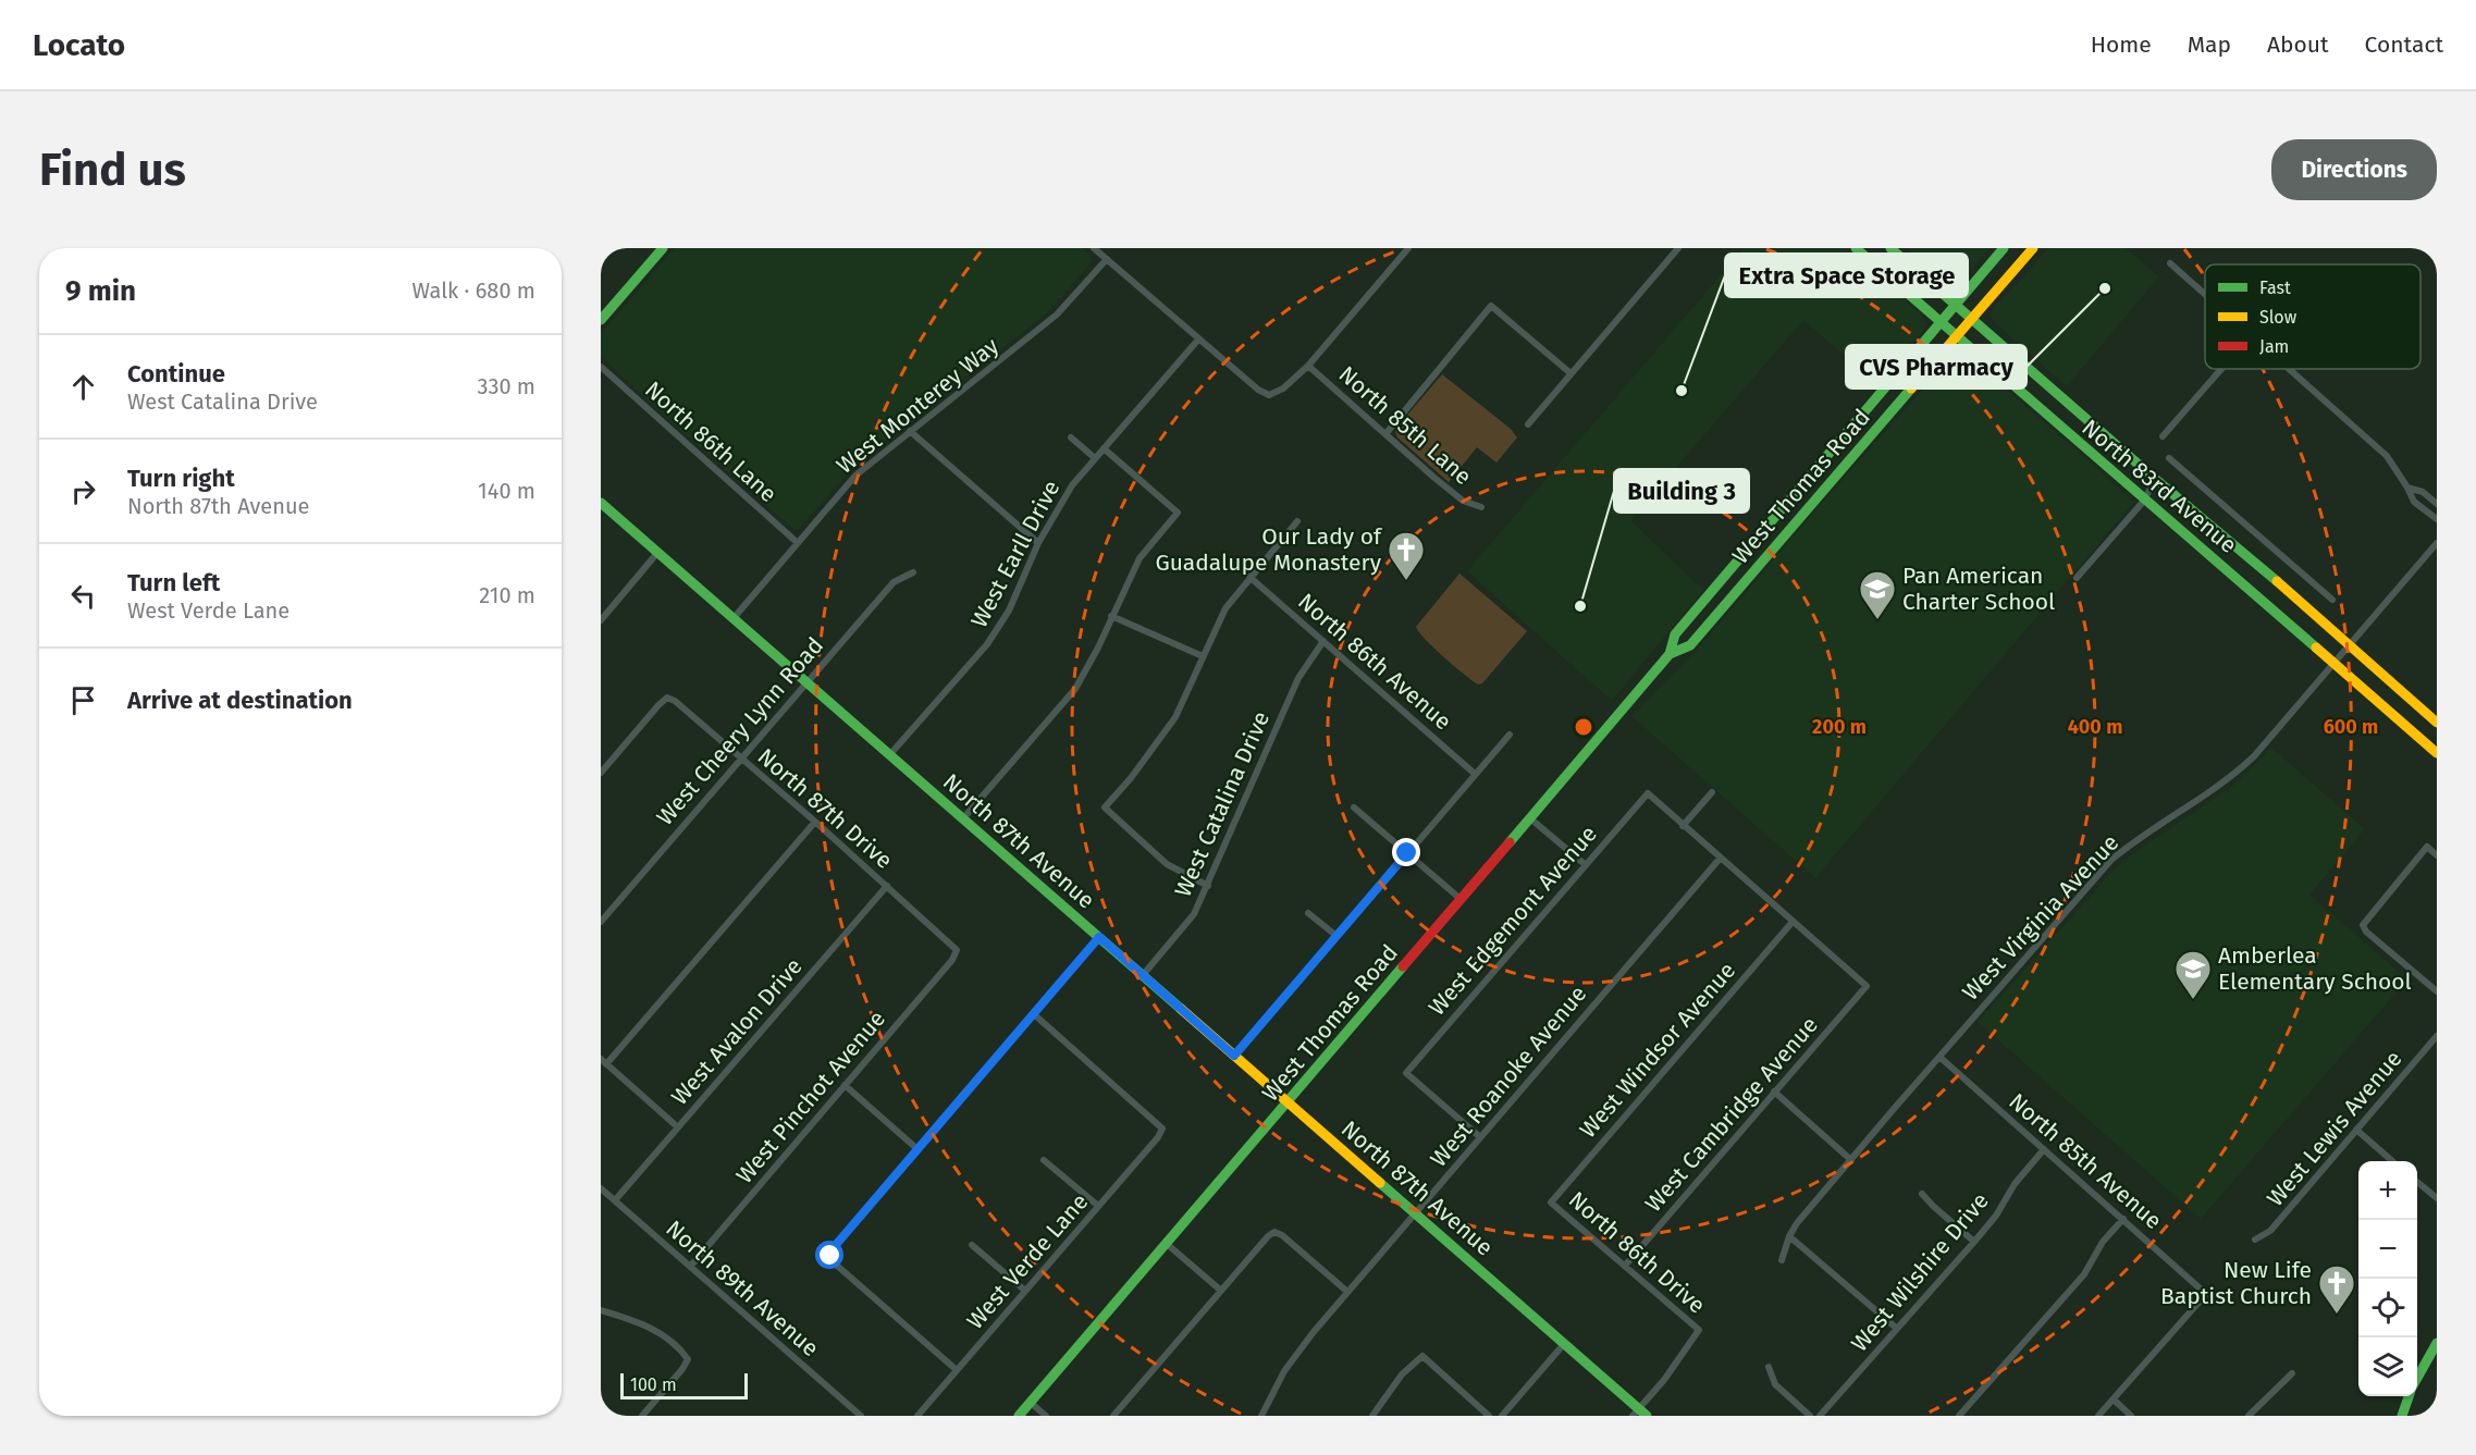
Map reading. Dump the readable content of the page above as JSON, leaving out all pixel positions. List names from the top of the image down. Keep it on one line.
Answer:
{"streets":{"main road":["West Thomas Road","North 83rd Avenue","North 87th Avenue"],"street":["West Monterey Way","North 85th Lane","North 86th Lane","West Earll Drive","North 86th Avenue","West Cheery Lynn Road","West Catalina Drive","North 87th Drive","West Virginia Avenue","West Edgemont Avenue","West Avalon Drive","West Windsor Avenue","West Roanoke Avenue","West Pinchot Avenue","West Cambridge Avenue","West Lewis Avenue","North 85th Avenue","North 86th Drive","West Verde Lane","West Wilshire Drive","North 89th Avenue"]},"crossings":[["West Monterey Way","North 86th Lane"],["West Monterey Way","North 87th Avenue"],["West Thomas Road","North 83rd Avenue"],["West Thomas Road","North 87th Avenue"],["North 83rd Avenue","West Virginia Avenue"],["West Earll Drive","North 87th Avenue"],["North 86th Avenue","West Catalina Drive"],["West Cheery Lynn Road","North 87th Drive"],["West Cheery Lynn Road","North 87th Avenue"],["West Catalina Drive","North 87th Avenue"],["North 87th Drive","West Avalon Drive"],["North 87th Drive","West Pinchot Avenue"],["North 87th Avenue","West Roanoke Avenue"],["North 87th Avenue","North 86th Drive"],["West Virginia Avenue","North 85th Avenue"],["West Edgemont Avenue","West Roanoke Avenue"],["West Avalon Drive","North 89th Avenue"],["West Windsor Avenue","West Cambridge Avenue"],["West Windsor Avenue","North 86th Drive"],["West Pinchot Avenue","North 89th Avenue"],["West Cambridge Avenue","North 86th Drive"],["North 85th Avenue","West Wilshire Drive"]],"places":{"other":["CVS Pharmacy","Extra Space Storage","Building 3"],"church":["Our Lady of Guadalupe Monastery","New Life Baptist Church"],"school or university":["Pan American Charter School","Amberlea Elementary School"]},"legend":["Fast","Slow","Jam"],"scale_bar":"100 m","page":{"header":"Locato","nav":["Home","Map","About","Contact"],"buttons":"Directions","title":"Find us","heading":["9 min","Walk · 680 m"],"list":[["Continue","West Catalina Drive","330 m"],["Turn right","North 87th Avenue","140 m"],["Turn left","West Verde Lane","210 m"],"Arrive at destination"],"map_buttons":["+","−"],"scale":"100 m"},"rings":["200 m","400 m","600 m"]}
